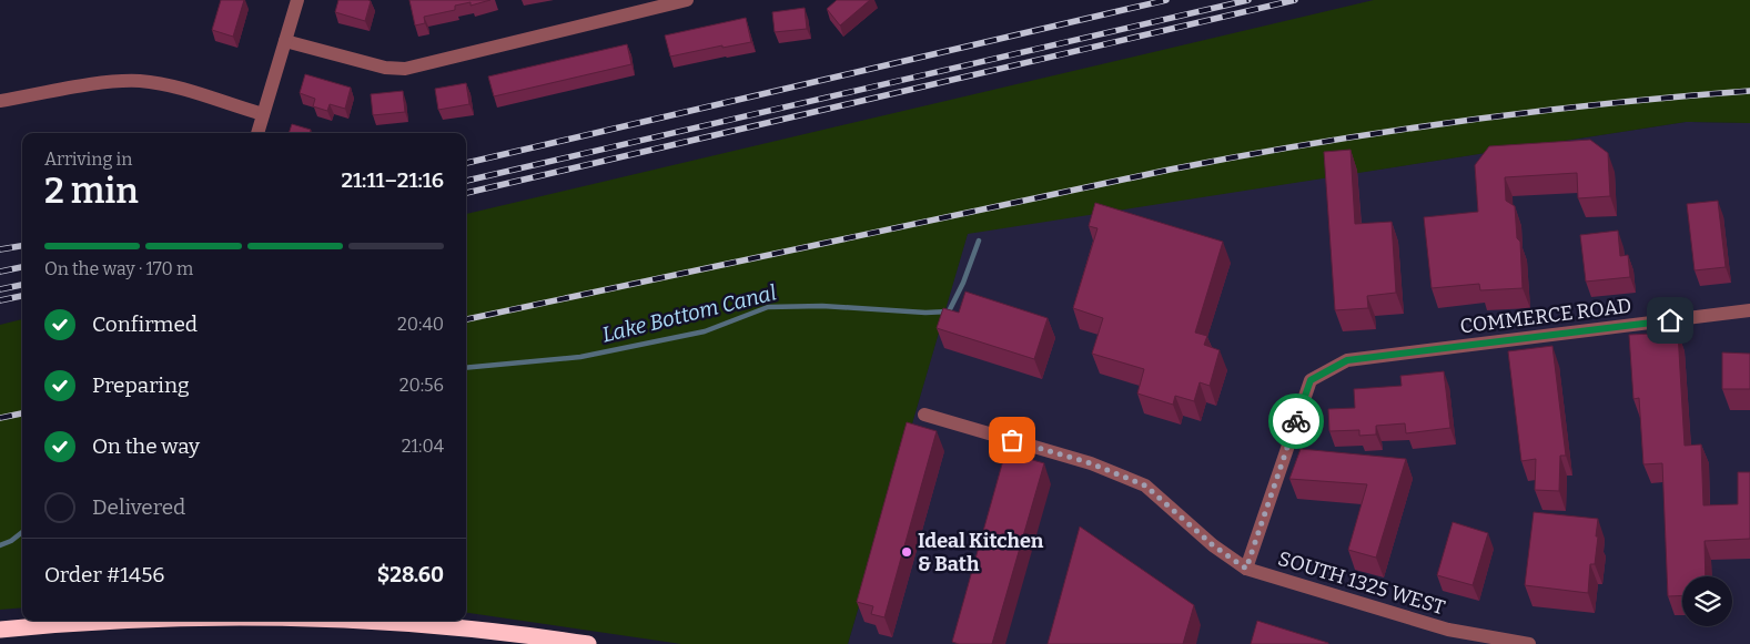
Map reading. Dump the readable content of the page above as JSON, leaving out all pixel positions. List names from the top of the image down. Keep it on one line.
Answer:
{"streets":{"street":["COMMERCE ROAD","SOUTH 1325 WEST"]},"crossings":[["COMMERCE ROAD","SOUTH 1325 WEST"]],"water":["Lake Bottom Canal"],"places":["Ideal Kitchen & Bath"],"page":{"heading":["2 min","Arriving in","21:11–21:16"],"panel":["Order #1456","$28.60"],"bar":"On the way · 170 m","list":[["Confirmed","20:40"],["Preparing","20:56"],["On the way","21:04"],"Delivered"]}}
